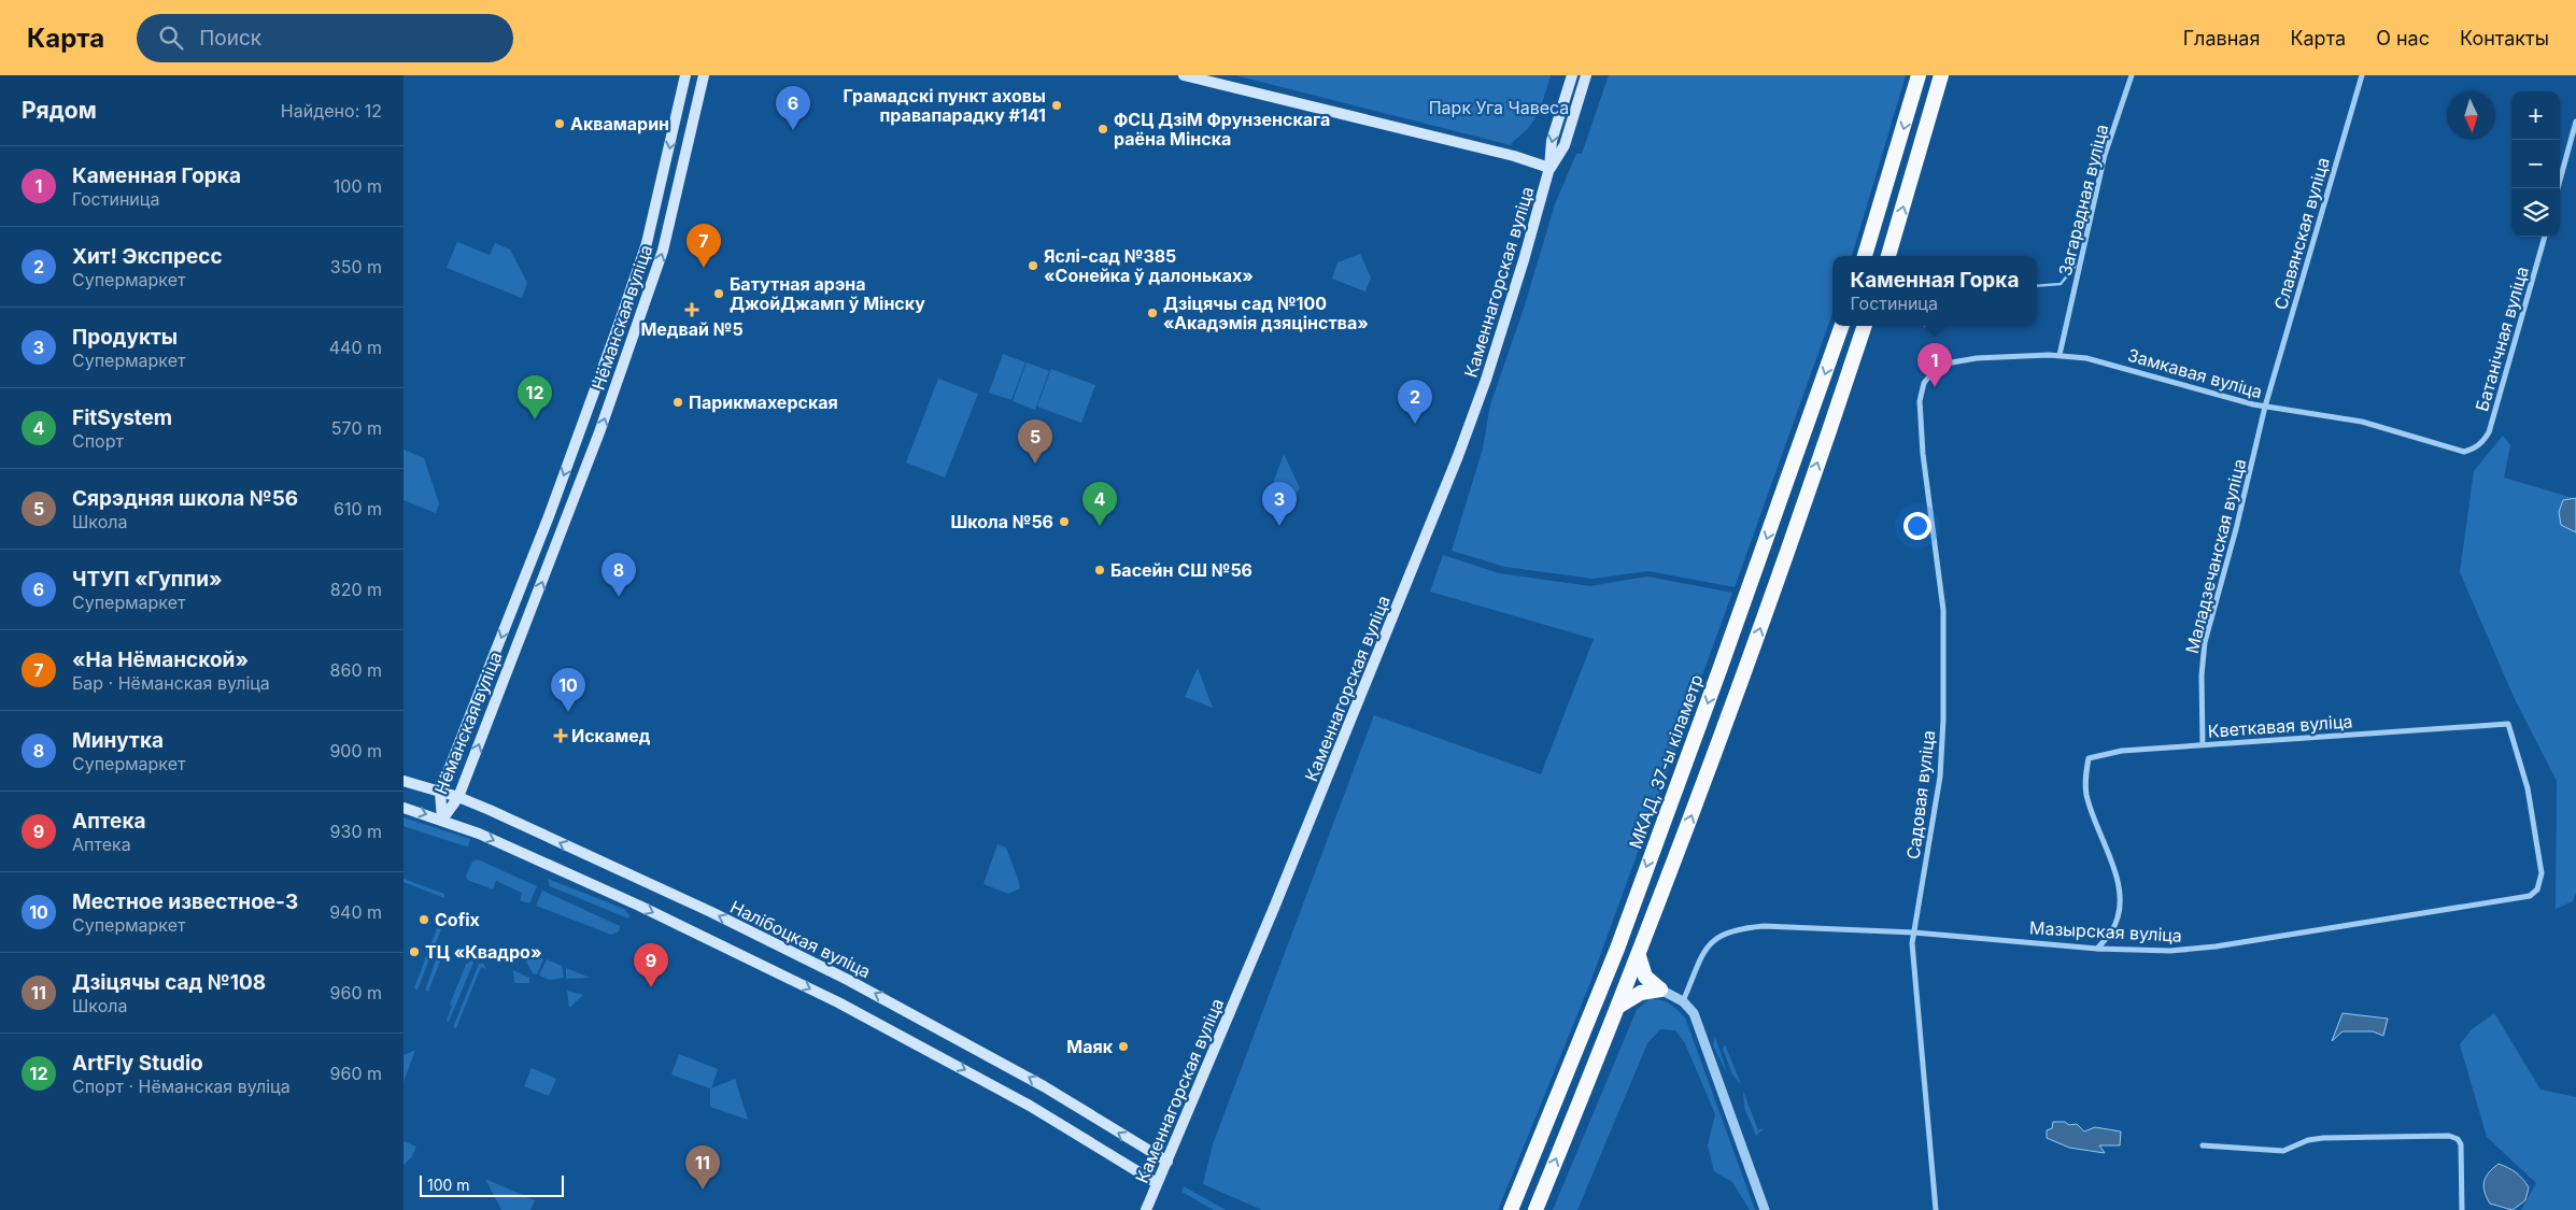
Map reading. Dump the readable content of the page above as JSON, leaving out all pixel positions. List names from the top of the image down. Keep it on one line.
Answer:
{"streets":{"highway":["МКАД, 37-ы кіламетр"],"main road":["Каменнагорская вуліца","Нёманская вуліца","Налібоцкая вуліца"],"street":["Загарадная вуліца","Славянская вуліца","Батанічная вуліца","Замкавая вуліца","Маладзечанская вуліца","Кветкавая вуліца","Садовая вуліца","Мазырская вуліца"]},"crossings":[["Загарадная вуліца","Замкавая вуліца"],["Славянская вуліца","Замкавая вуліца"],["Славянская вуліца","Маладзечанская вуліца"],["Каменнагорская вуліца","Налібоцкая вуліца"],["Нёманская вуліца","Налібоцкая вуліца"],["Батанічная вуліца","Замкавая вуліца"],["Замкавая вуліца","Маладзечанская вуліца"],["Замкавая вуліца","Садовая вуліца"],["Маладзечанская вуліца","Кветкавая вуліца"],["Кветкавая вуліца","Мазырская вуліца"],["Садовая вуліца","Мазырская вуліца"]],"parks":["Парк Уга Чавеса"],"places":{"other":["Грамадскі пункт аховы правапарадку #141","Аквамарин","ФСЦ ДзіМ Фрунзенскага раёна Мінска","Яслі-сад №385 «Сонейка ў далоньках»","Батутная арэна ДжойДжамп ў Мінску","Дзіцячы сад №100 «Акадэмія дзяцінства»","Парикмахерская","Школа №56","Басейн СШ №56","Cofix","ТЦ «Квадро»","Маяк"],"health":["Медвай №5","Искамед"]},"scale_bar":"100 m","north":"bottom","page":{"header":"Карта","search":"Поиск","nav":["Главная","Карта","О нас","Контакты"],"heading":["Рядом","Найдено: 12"],"pins":["6","7","1","12","2","5","3","4","8","10","9","11"],"map_buttons":["+","−"],"list":[{"mark":"1","name":"Каменная Горка","note":"Гостиница","value":"100 m"},{"mark":"2","name":"Хит! Экспресс","note":"Супермаркет","value":"350 m"},{"mark":"3","name":"Продукты","note":"Супермаркет","value":"440 m"},{"mark":"4","name":"FitSystem","note":"Спорт","value":"570 m"},{"mark":"5","name":"Сярэдняя школа №56","note":"Школа","value":"610 m"},{"mark":"6","name":"ЧТУП «Гуппи»","note":"Супермаркет","value":"820 m"},{"mark":"7","name":"«На Нёманской»","note":"Бар · Нёманская вуліца","value":"860 m"},{"mark":"8","name":"Минутка","note":"Супермаркет","value":"900 m"},{"mark":"9","name":"Аптека","note":"Аптека","value":"930 m"},{"mark":"10","name":"Местное известное-3","note":"Супермаркет","value":"940 m"},{"mark":"11","name":"Дзіцячы сад №108","note":"Школа","value":"960 m"},{"mark":"12","name":"ArtFly Studio","note":"Спорт · Нёманская вуліца","value":"960 m"}],"popup":["Каменная Горка","Гостиница"],"scale":"100 m"}}
